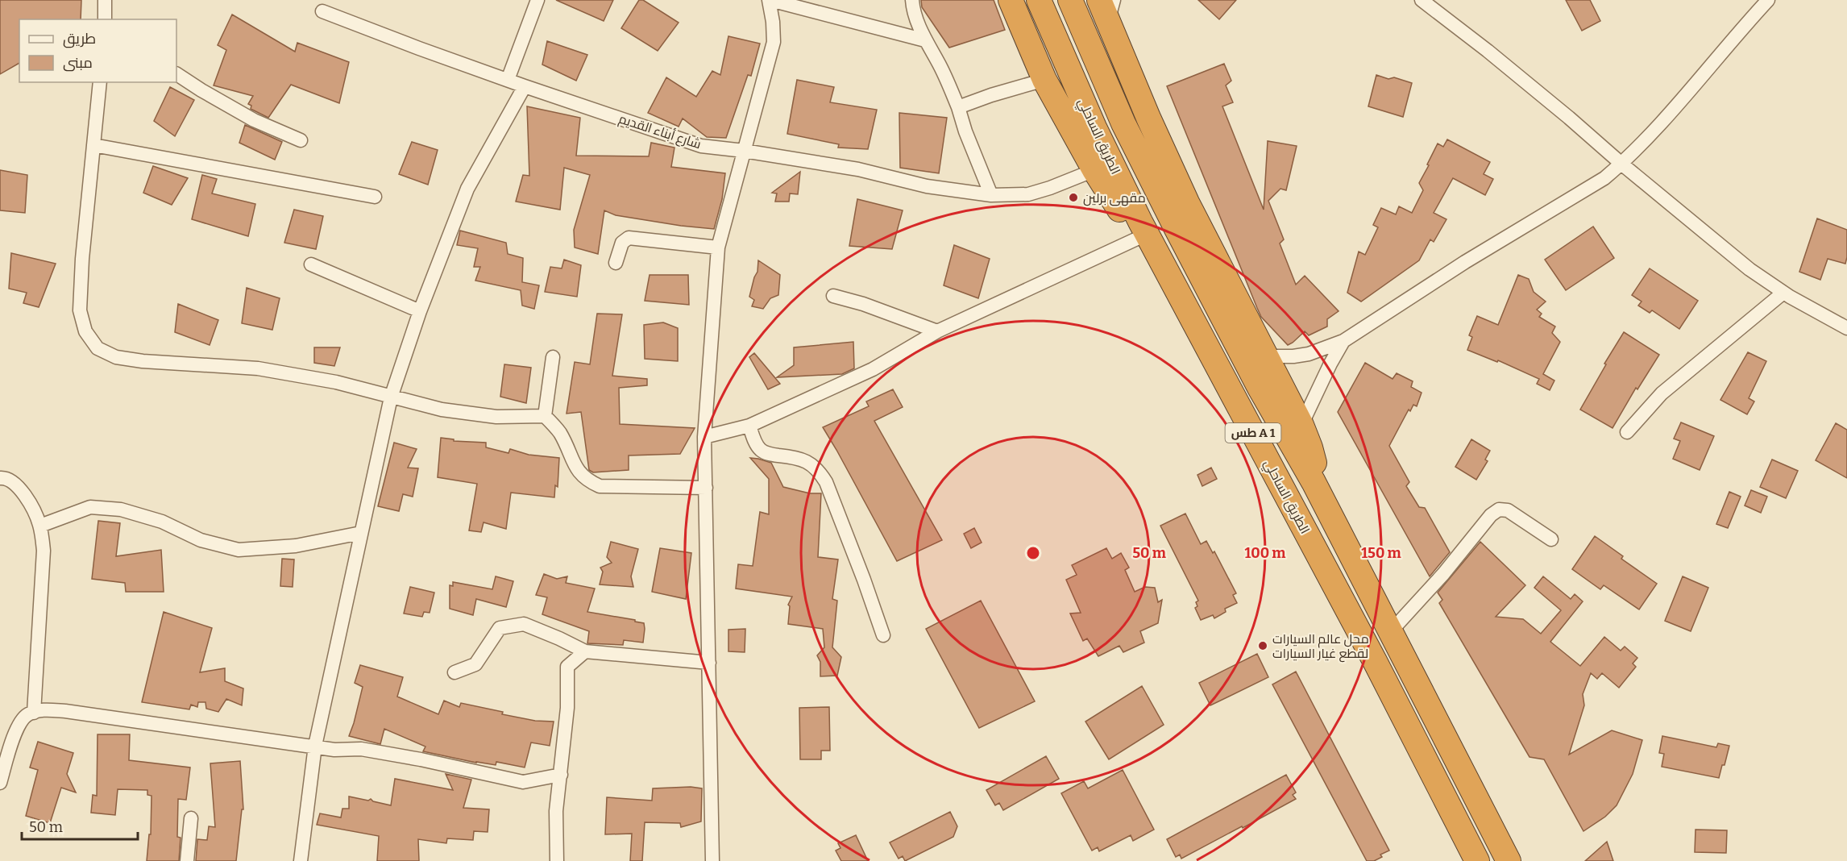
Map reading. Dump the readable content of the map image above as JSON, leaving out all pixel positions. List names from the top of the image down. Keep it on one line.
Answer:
{"streets":{"highway":["الطريق الساحلي","طس A 1"],"street":["شارع أبناء القديم"]},"places":["مقهى برلين","محل عالم السيارات لقطع غيار السيارات"],"legend":["طريق","مبنى"],"scale_bar":"50 m","rings":["50 m","100 m","150 m"]}
